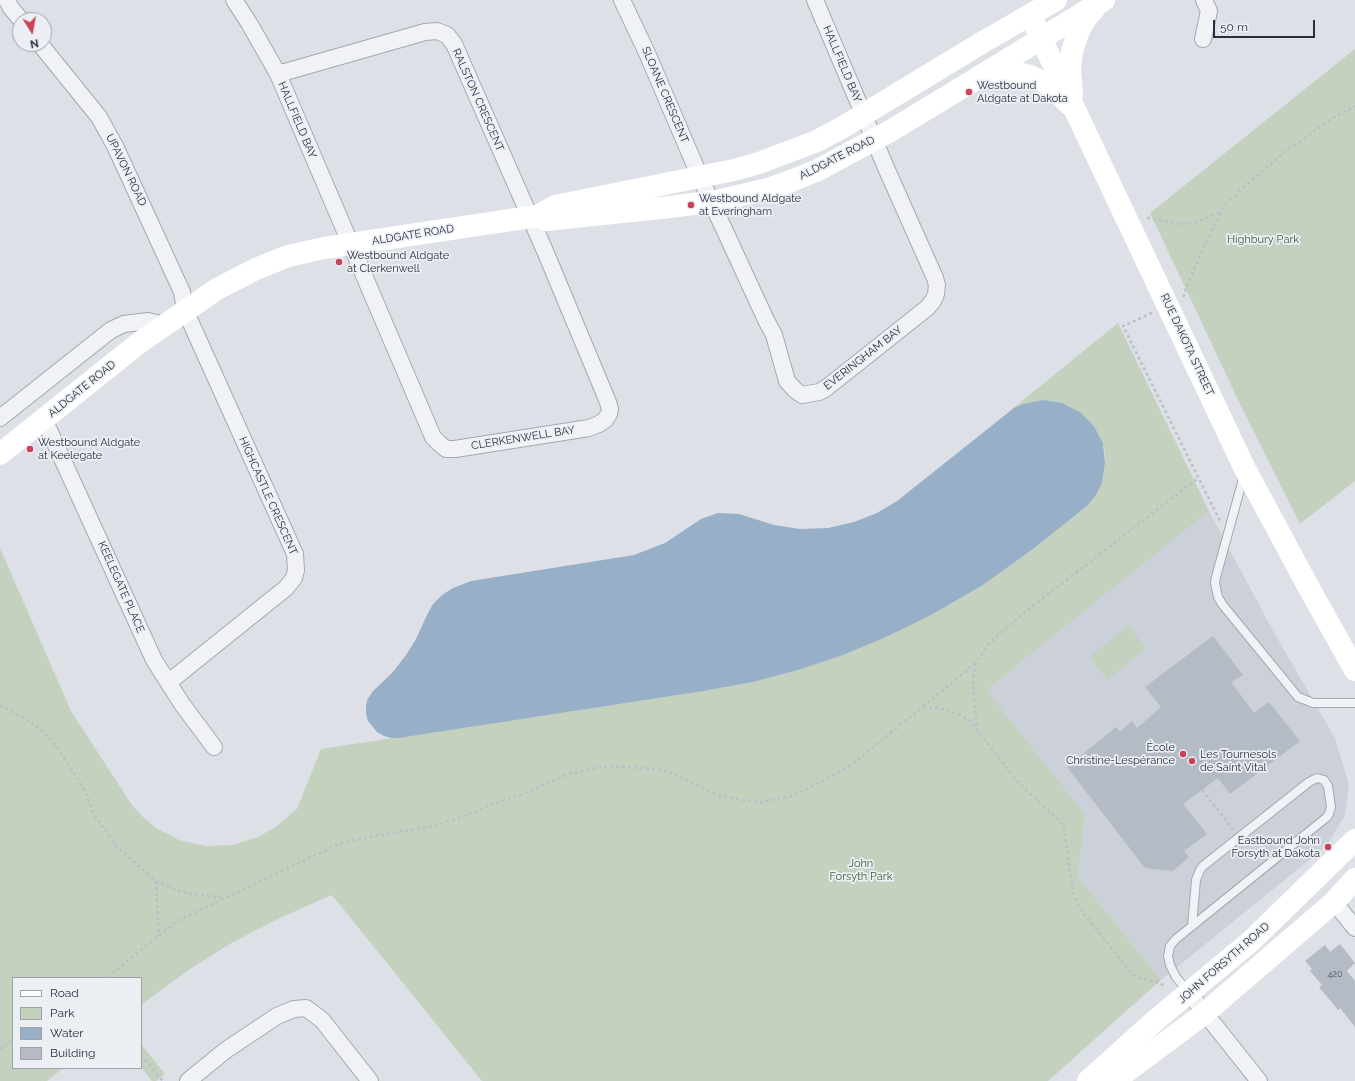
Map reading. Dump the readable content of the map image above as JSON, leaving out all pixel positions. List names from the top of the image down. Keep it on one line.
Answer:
{"streets":{"street":["HALLFIELD BAY","SLOANE CRESCENT","RALSTON CRESCENT","ALDGATE ROAD","UPAVON ROAD","RUE DAKOTA STREET","EVERINGHAM BAY","CLERKENWELL BAY","HIGHCASTLE CRESCENT","KEELEGATE PLACE","JOHN FORSYTH ROAD"]},"crossings":[["HALLFIELD BAY","RALSTON CRESCENT"],["HALLFIELD BAY","ALDGATE ROAD"],["HALLFIELD BAY","EVERINGHAM BAY"],["HALLFIELD BAY","CLERKENWELL BAY"],["SLOANE CRESCENT","ALDGATE ROAD"],["SLOANE CRESCENT","EVERINGHAM BAY"],["RALSTON CRESCENT","ALDGATE ROAD"],["RALSTON CRESCENT","CLERKENWELL BAY"],["ALDGATE ROAD","UPAVON ROAD"],["ALDGATE ROAD","RUE DAKOTA STREET"],["ALDGATE ROAD","EVERINGHAM BAY"],["ALDGATE ROAD","CLERKENWELL BAY"],["ALDGATE ROAD","HIGHCASTLE CRESCENT"],["ALDGATE ROAD","KEELEGATE PLACE"],["UPAVON ROAD","HIGHCASTLE CRESCENT"],["HIGHCASTLE CRESCENT","KEELEGATE PLACE"]],"parks":["Highbury Park","John Forsyth Park"],"places":["Westbound Aldgate at Dakota","Westbound Aldgate at Everingham","Westbound Aldgate at Clerkenwell","Westbound Aldgate at Keelegate","École Christine-Lespérance","Les Tournesols de Saint Vital","Eastbound John Forsyth at Dakota"],"house_numbers":["420"],"legend":["Road","Park","Water","Building"],"scale_bar":"50 m","north":"bottom"}
